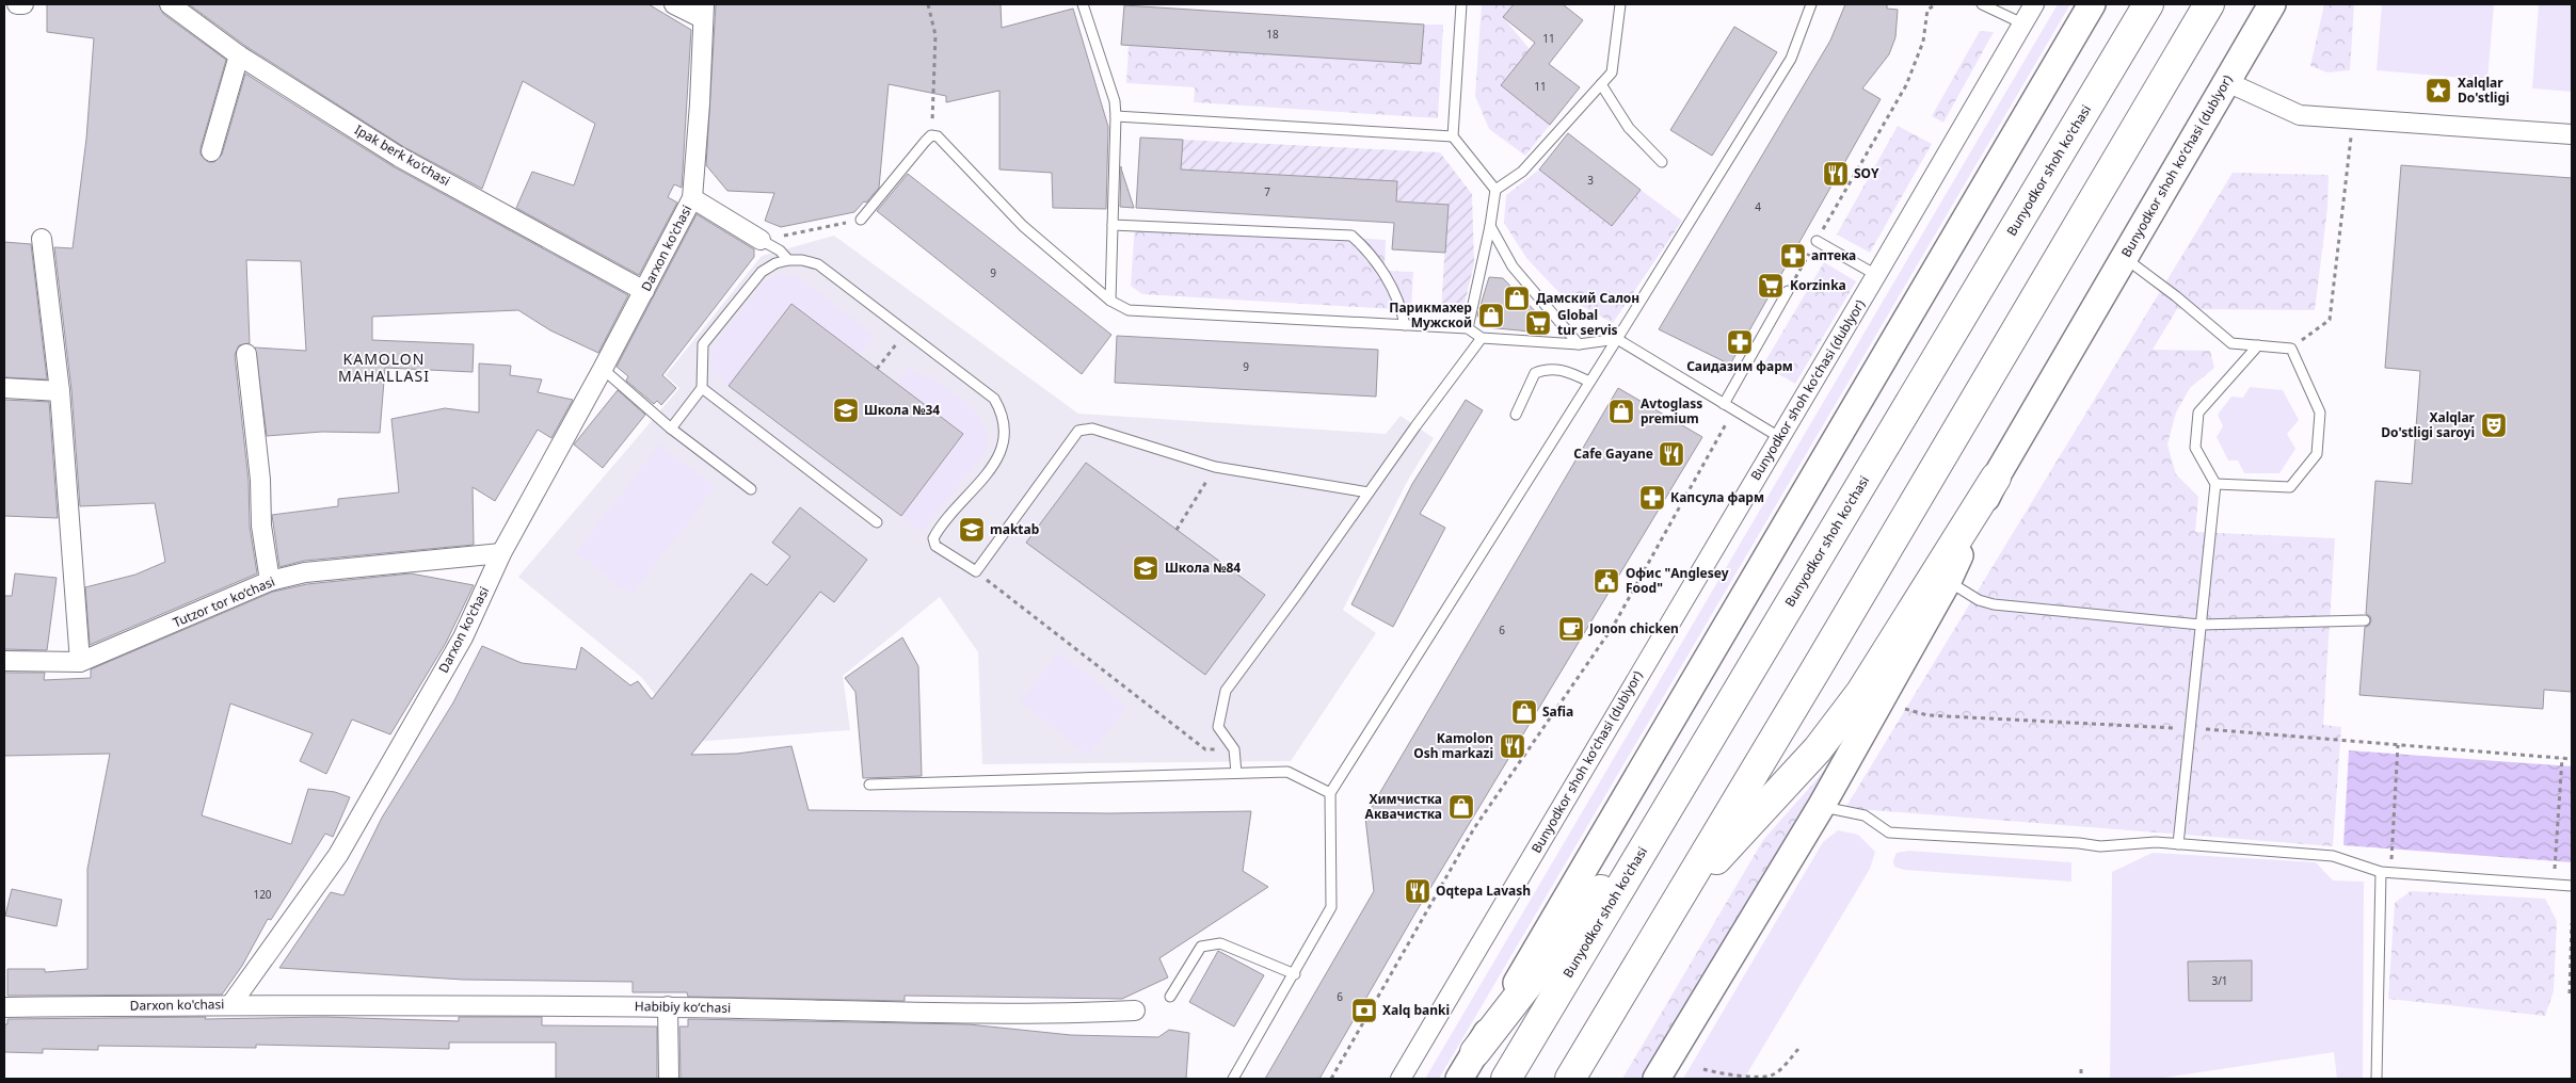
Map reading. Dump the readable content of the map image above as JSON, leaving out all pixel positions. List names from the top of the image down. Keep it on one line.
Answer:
{"streets":{"main road":["Bunyodkor shoh ko'chasi"],"street":["Ipak berk ko'chasi","Bunyodkor shoh koʻchasi (dublyor)","Darxon ko'chasi","Tutzor tor ko‘chasi","Habibiy koʻchasi"]},"crossings":[["Ipak berk ko'chasi","Darxon ko'chasi"],["Darxon ko'chasi","Tutzor tor ko‘chasi"],["Darxon ko'chasi","Habibiy koʻchasi"]],"districts":["KAMOLON MAHALLASI"],"places":{"place":["Xalqlar Do'stligi"],"restaurant":["SOY","Cafe Gayane","Kamolon Osh markazi","Oqtepa Lavash"],"pharmacy":["аптека","Саидазим фарм","Капсула фарм"],"supermarket":["Korzinka","Global tur servis"],"shop":["Дамский Салон","Парикмахер Мужской","Avtoglass premium","Safia","Химчистка Аквачистка"],"school or university":["Школа №34","maktab","Школа №84"],"theatre":["Xalqlar Do'stligi saroyi"],"public building":["Офис \"Anglesey Food\""],"cafe":["Jonon chicken"],"bank":["Xalq banki"]},"house_numbers":["18","11","11","3","7","4","9","9","6","120","3/1","6"]}
